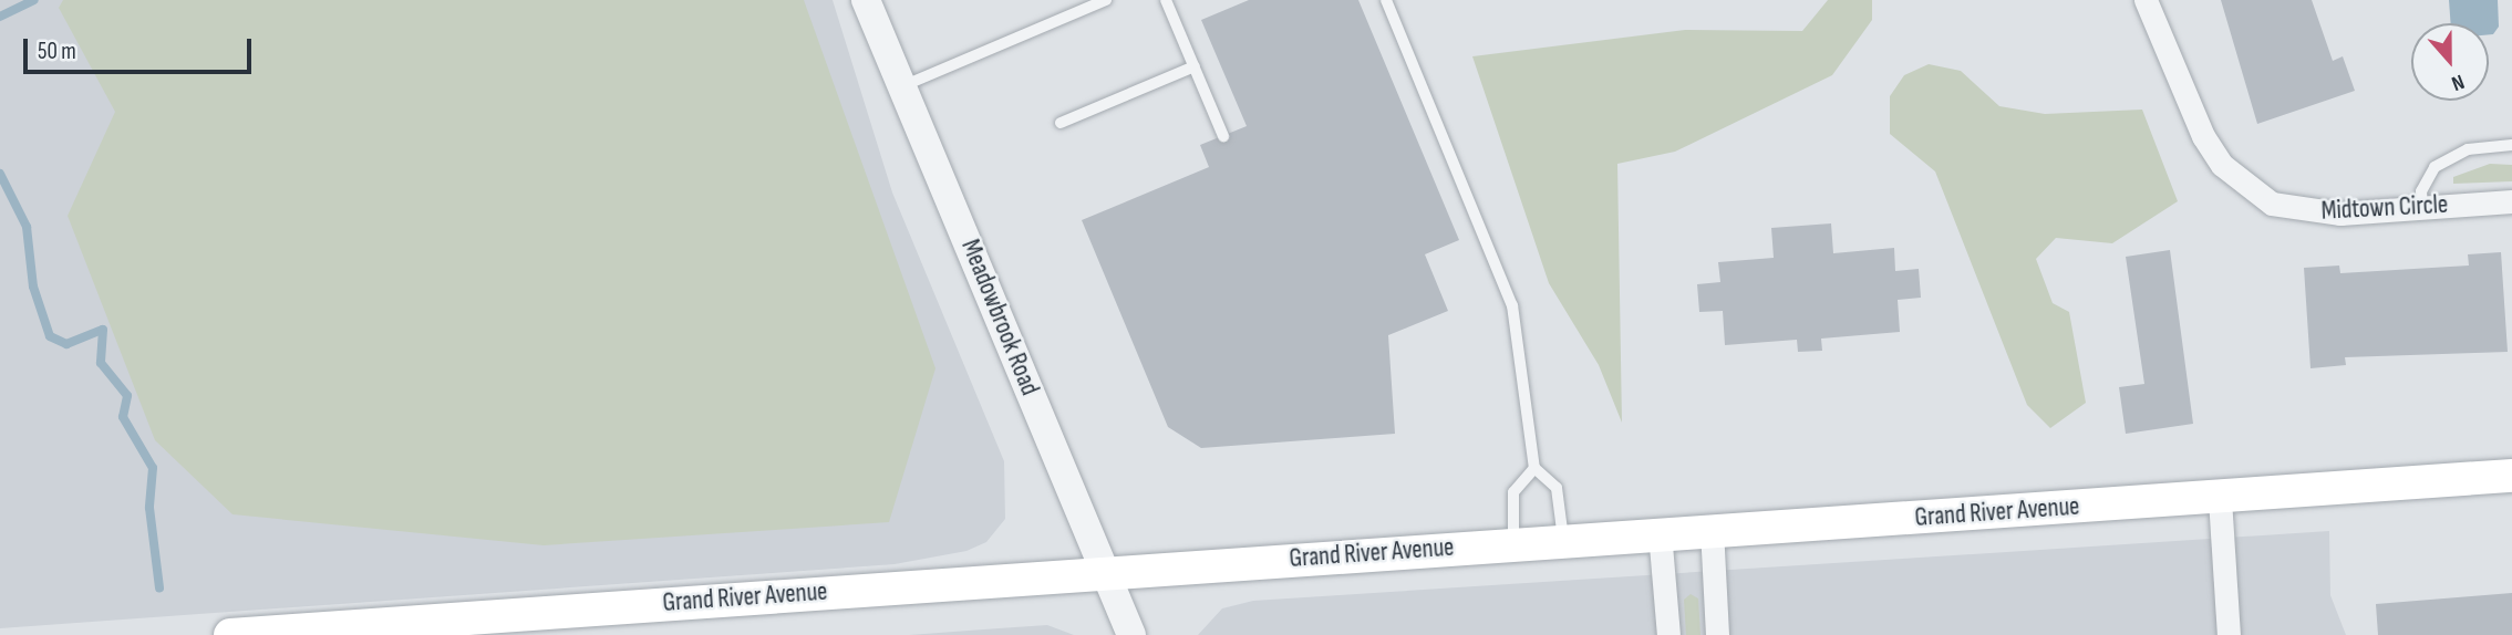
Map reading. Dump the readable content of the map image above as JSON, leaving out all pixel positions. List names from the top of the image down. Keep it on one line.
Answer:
{"streets":{"main road":["Grand River Avenue"],"street":["Midtown Circle","Meadowbrook Road"]},"crossings":[["Meadowbrook Road","Grand River Avenue"]],"scale_bar":"50 m","north":"bottom"}
